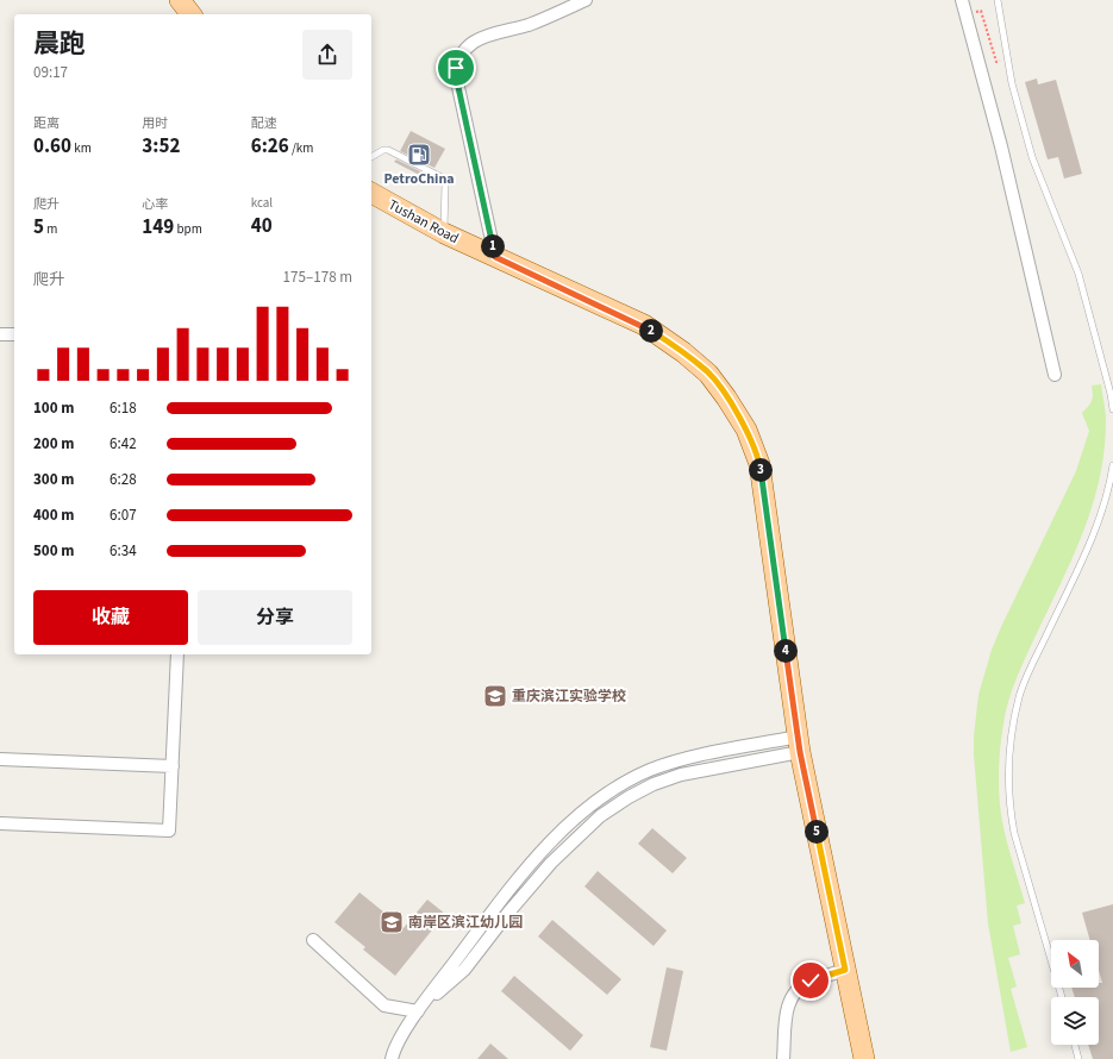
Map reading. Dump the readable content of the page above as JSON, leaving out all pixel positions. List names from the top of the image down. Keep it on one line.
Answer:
{"streets":{"main road":["Tushan Road"]},"places":{"fuel station":["PetroChina"],"school or university":["重庆滨江实验学校","南岸区滨江幼儿园"]},"north":"top left","page":{"heading":["晨跑","09:17"],"stats":[["距离","0.60 km"],["用时","3:52"],["配速","6:26 /km"],["爬升","5 m"],["心率","149 bpm"],["kcal","40"]],"pins":["1","2","3","4","5"],"chart":["爬升","175–178 m"],"list":[{"name":"100 m","note":"6:18"},{"name":"200 m","note":"6:42"},{"name":"300 m","note":"6:28"},{"name":"400 m","note":"6:07"},{"name":"500 m","note":"6:34"}],"buttons":["收藏","分享"]}}
